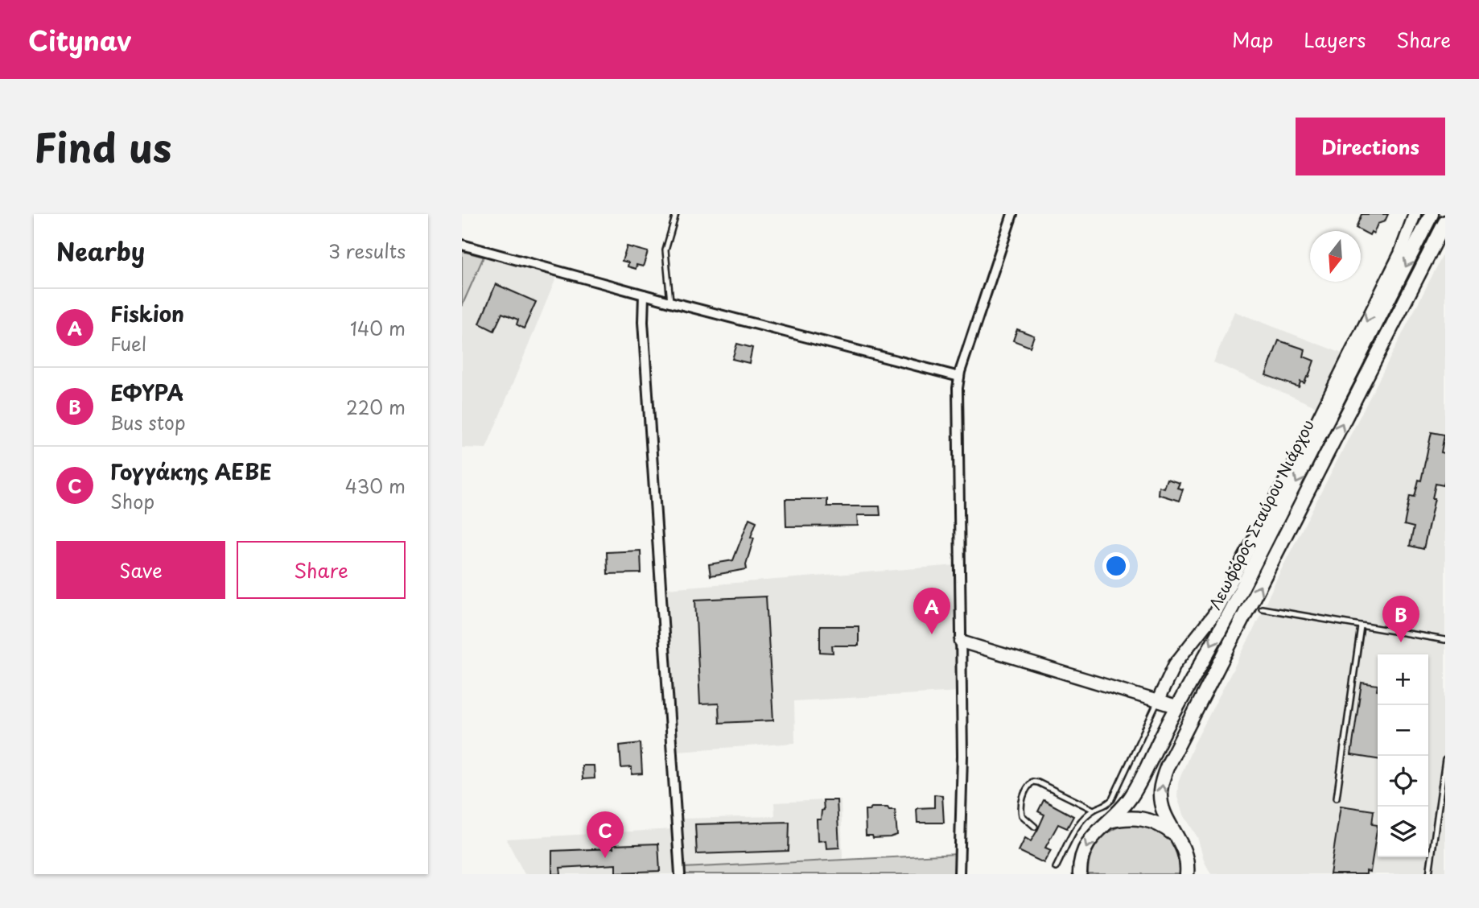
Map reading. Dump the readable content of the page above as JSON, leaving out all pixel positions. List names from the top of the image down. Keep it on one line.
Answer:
{"streets":{"main road":["Λεωφόρος Σταύρου Νιάρχου"]},"north":"bottom","page":{"header":"Citynav","nav":["Map","Layers","Share"],"title":"Find us","buttons":["Directions",["Save","Share"]],"heading":["Nearby","3 results"],"list":[{"mark":"A","name":"Fiskion","note":"Fuel","value":"140 m"},{"mark":"B","name":"ΕΦΥΡΑ","note":"Bus stop","value":"220 m"},{"mark":"C","name":"Γογγάκης ΑΕΒΕ","note":"Shop","value":"430 m"}],"pins":["A","B","C"],"map_buttons":["+","−"]}}
